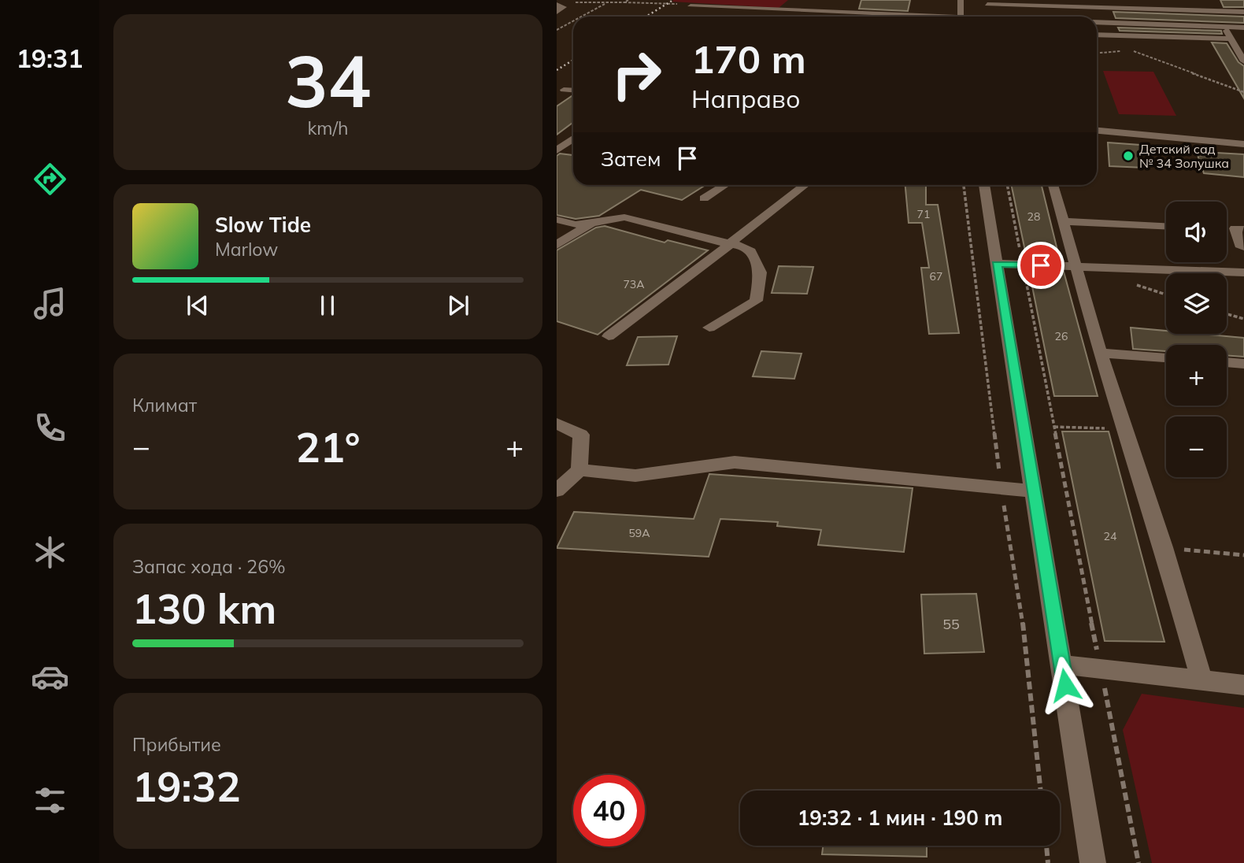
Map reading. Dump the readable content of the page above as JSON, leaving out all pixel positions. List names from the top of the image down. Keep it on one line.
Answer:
{"places":["Детский сад № 34 Золушка"],"house_numbers":["71","28","67","73А","26","59А","24","55"],"page":{"tabs":"19:31","tile":[["34","km/h"],"Климат",["Запас хода · 26%","130 km"],["Прибытие","19:32"]],"turn":["170 m","Направо"],"then":"Затем","map_buttons":["+","−"],"song":["Slow Tide","Marlow"],"heat":["−","21°","+"],"limit":"40","trip":"19:32 · 1 мин · 190 m"}}
